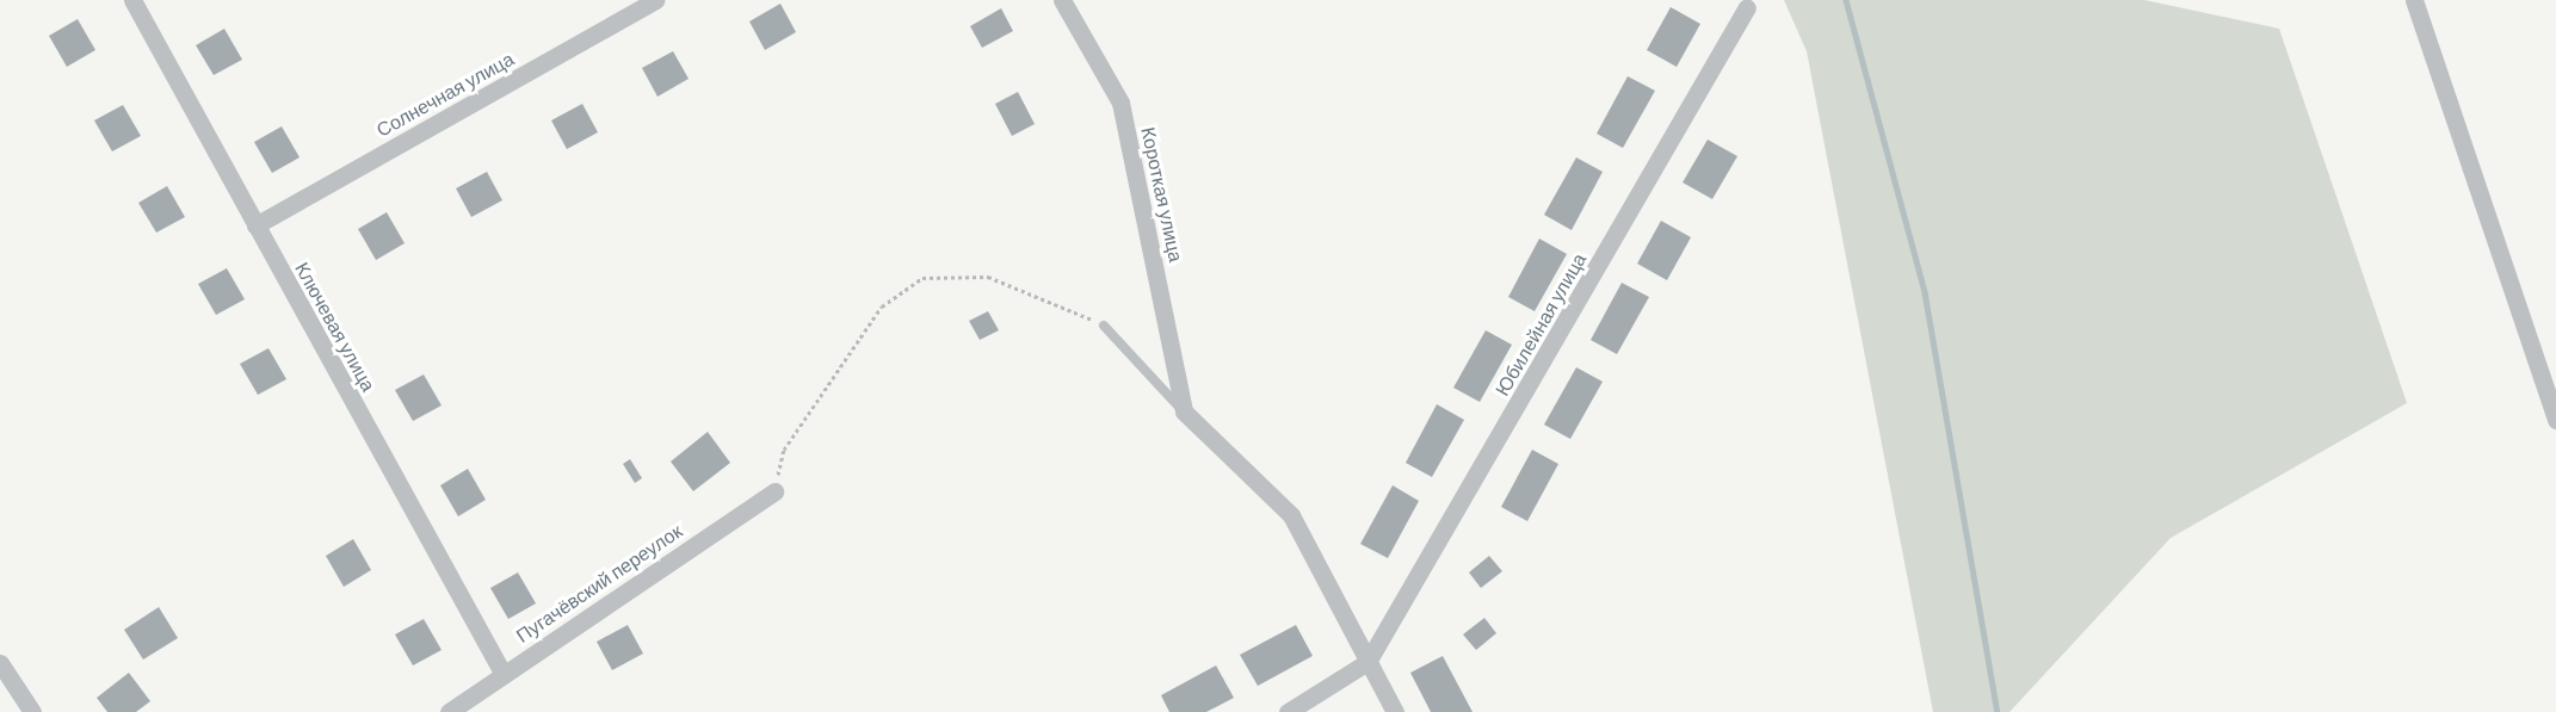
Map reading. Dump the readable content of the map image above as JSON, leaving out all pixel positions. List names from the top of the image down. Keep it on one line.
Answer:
{"streets":{"street":["Солнечная улица","Короткая улица","Юбилейная улица","Ключевая улица","Пугачёвский переулок"]},"crossings":[["Солнечная улица","Ключевая улица"],["Ключевая улица","Пугачёвский переулок"]]}
